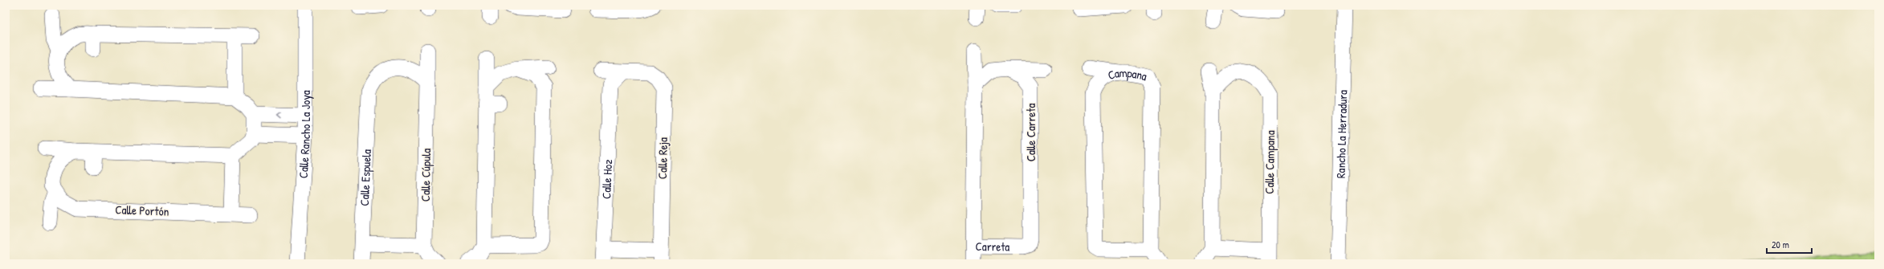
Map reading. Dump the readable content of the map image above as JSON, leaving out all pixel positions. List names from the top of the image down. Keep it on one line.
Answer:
{"streets":{"street":["Campana","Calle Carreta","Calle Rancho La Joya","Rancho La Herradura","Calle Reja","Calle Campana","Calle Cúpula","Calle Espuela","Calle Hoz","Calle Portón","Carreta"]},"crossings":[["Calle Carreta","Carreta"],["Calle Reja","Calle Hoz"],["Calle Cúpula","Calle Espuela"]],"scale_bar":"20 m"}
